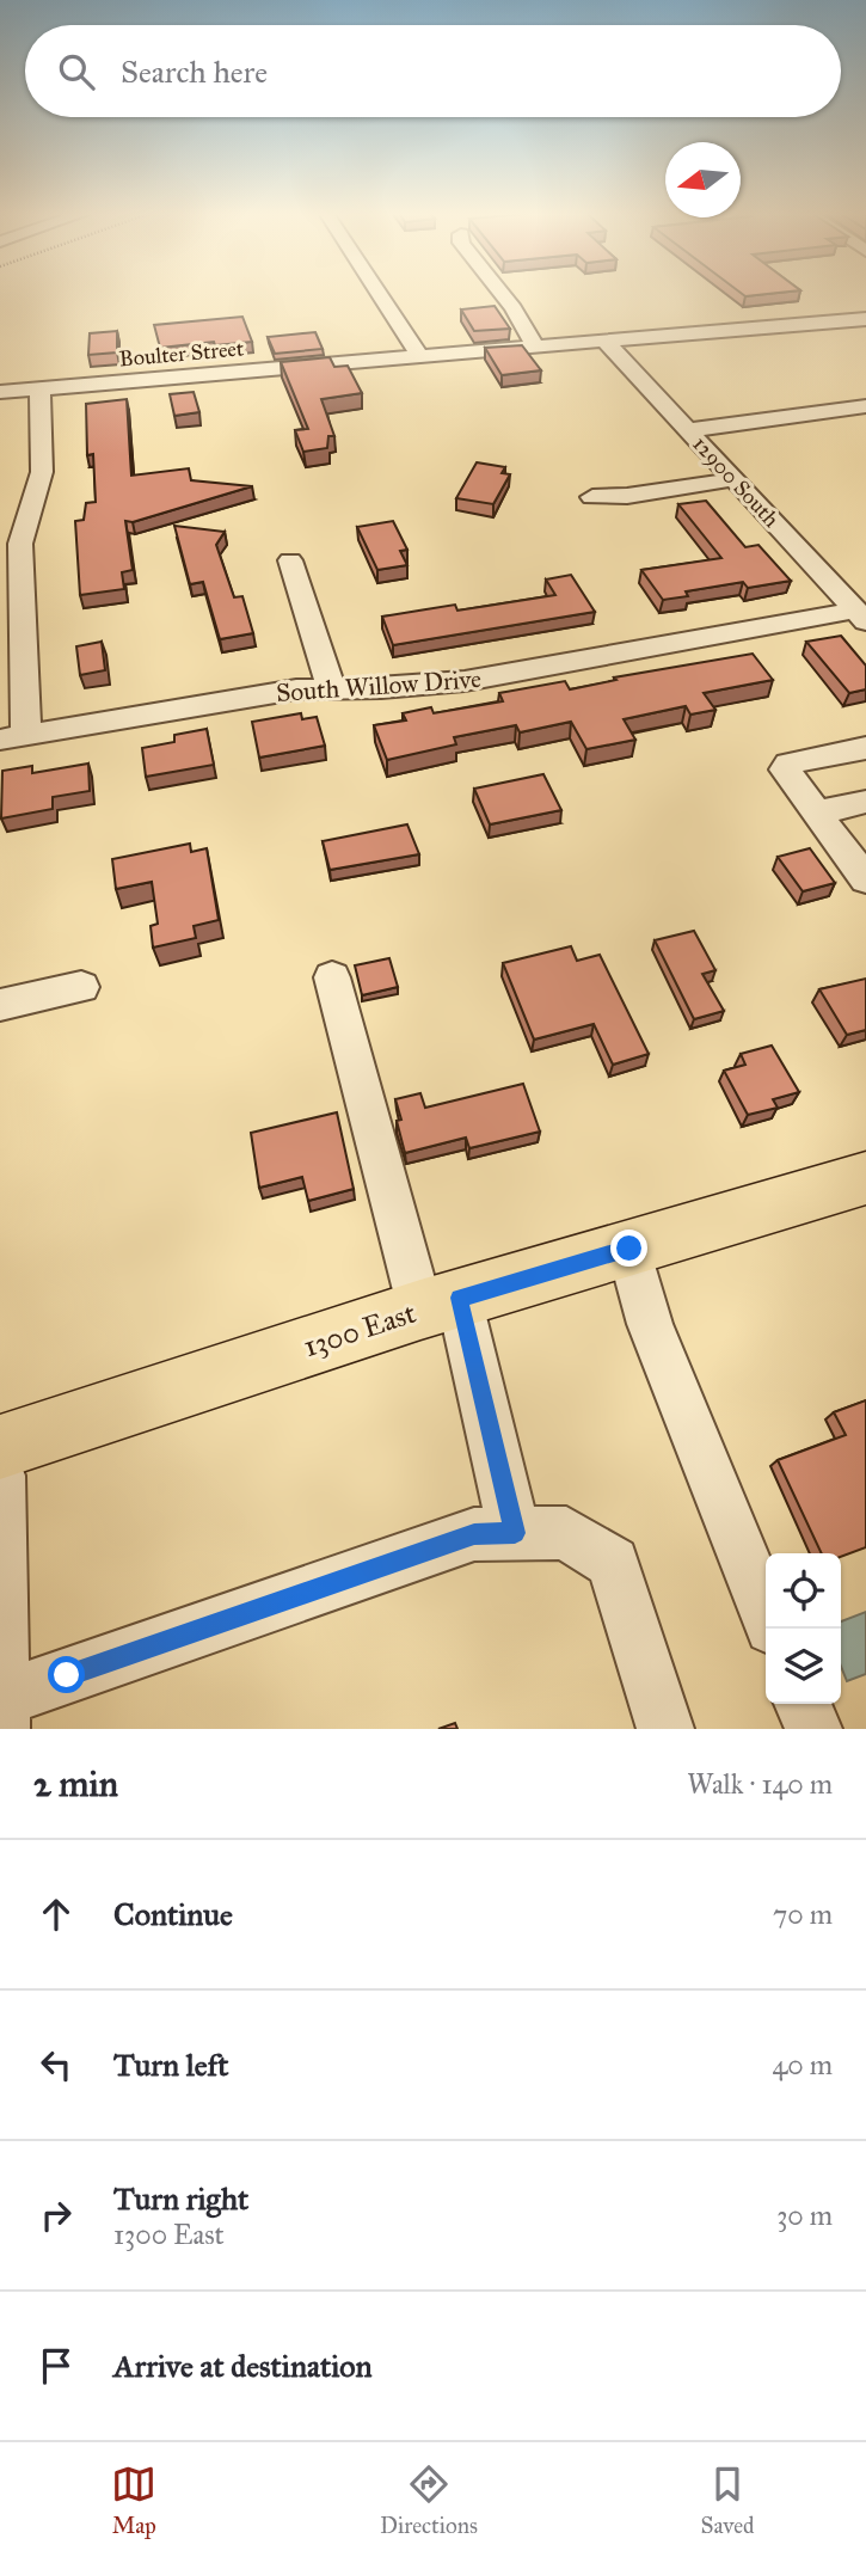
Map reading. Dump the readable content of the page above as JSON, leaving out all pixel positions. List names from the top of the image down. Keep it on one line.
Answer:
{"streets":{"main road":["1300 East"],"street":["Boulter Street","12900 South","South Willow Drive"]},"crossings":[["Boulter Street","12900 South"],["12900 South","South Willow Drive"]],"north":"left","page":{"search":"Search here","heading":["2 min","Walk · 140 m"],"list":[["Continue","70 m"],["Turn left","40 m"],["Turn right","1300 East","30 m"],"Arrive at destination"],"nav":["Map","Directions","Saved"]}}
